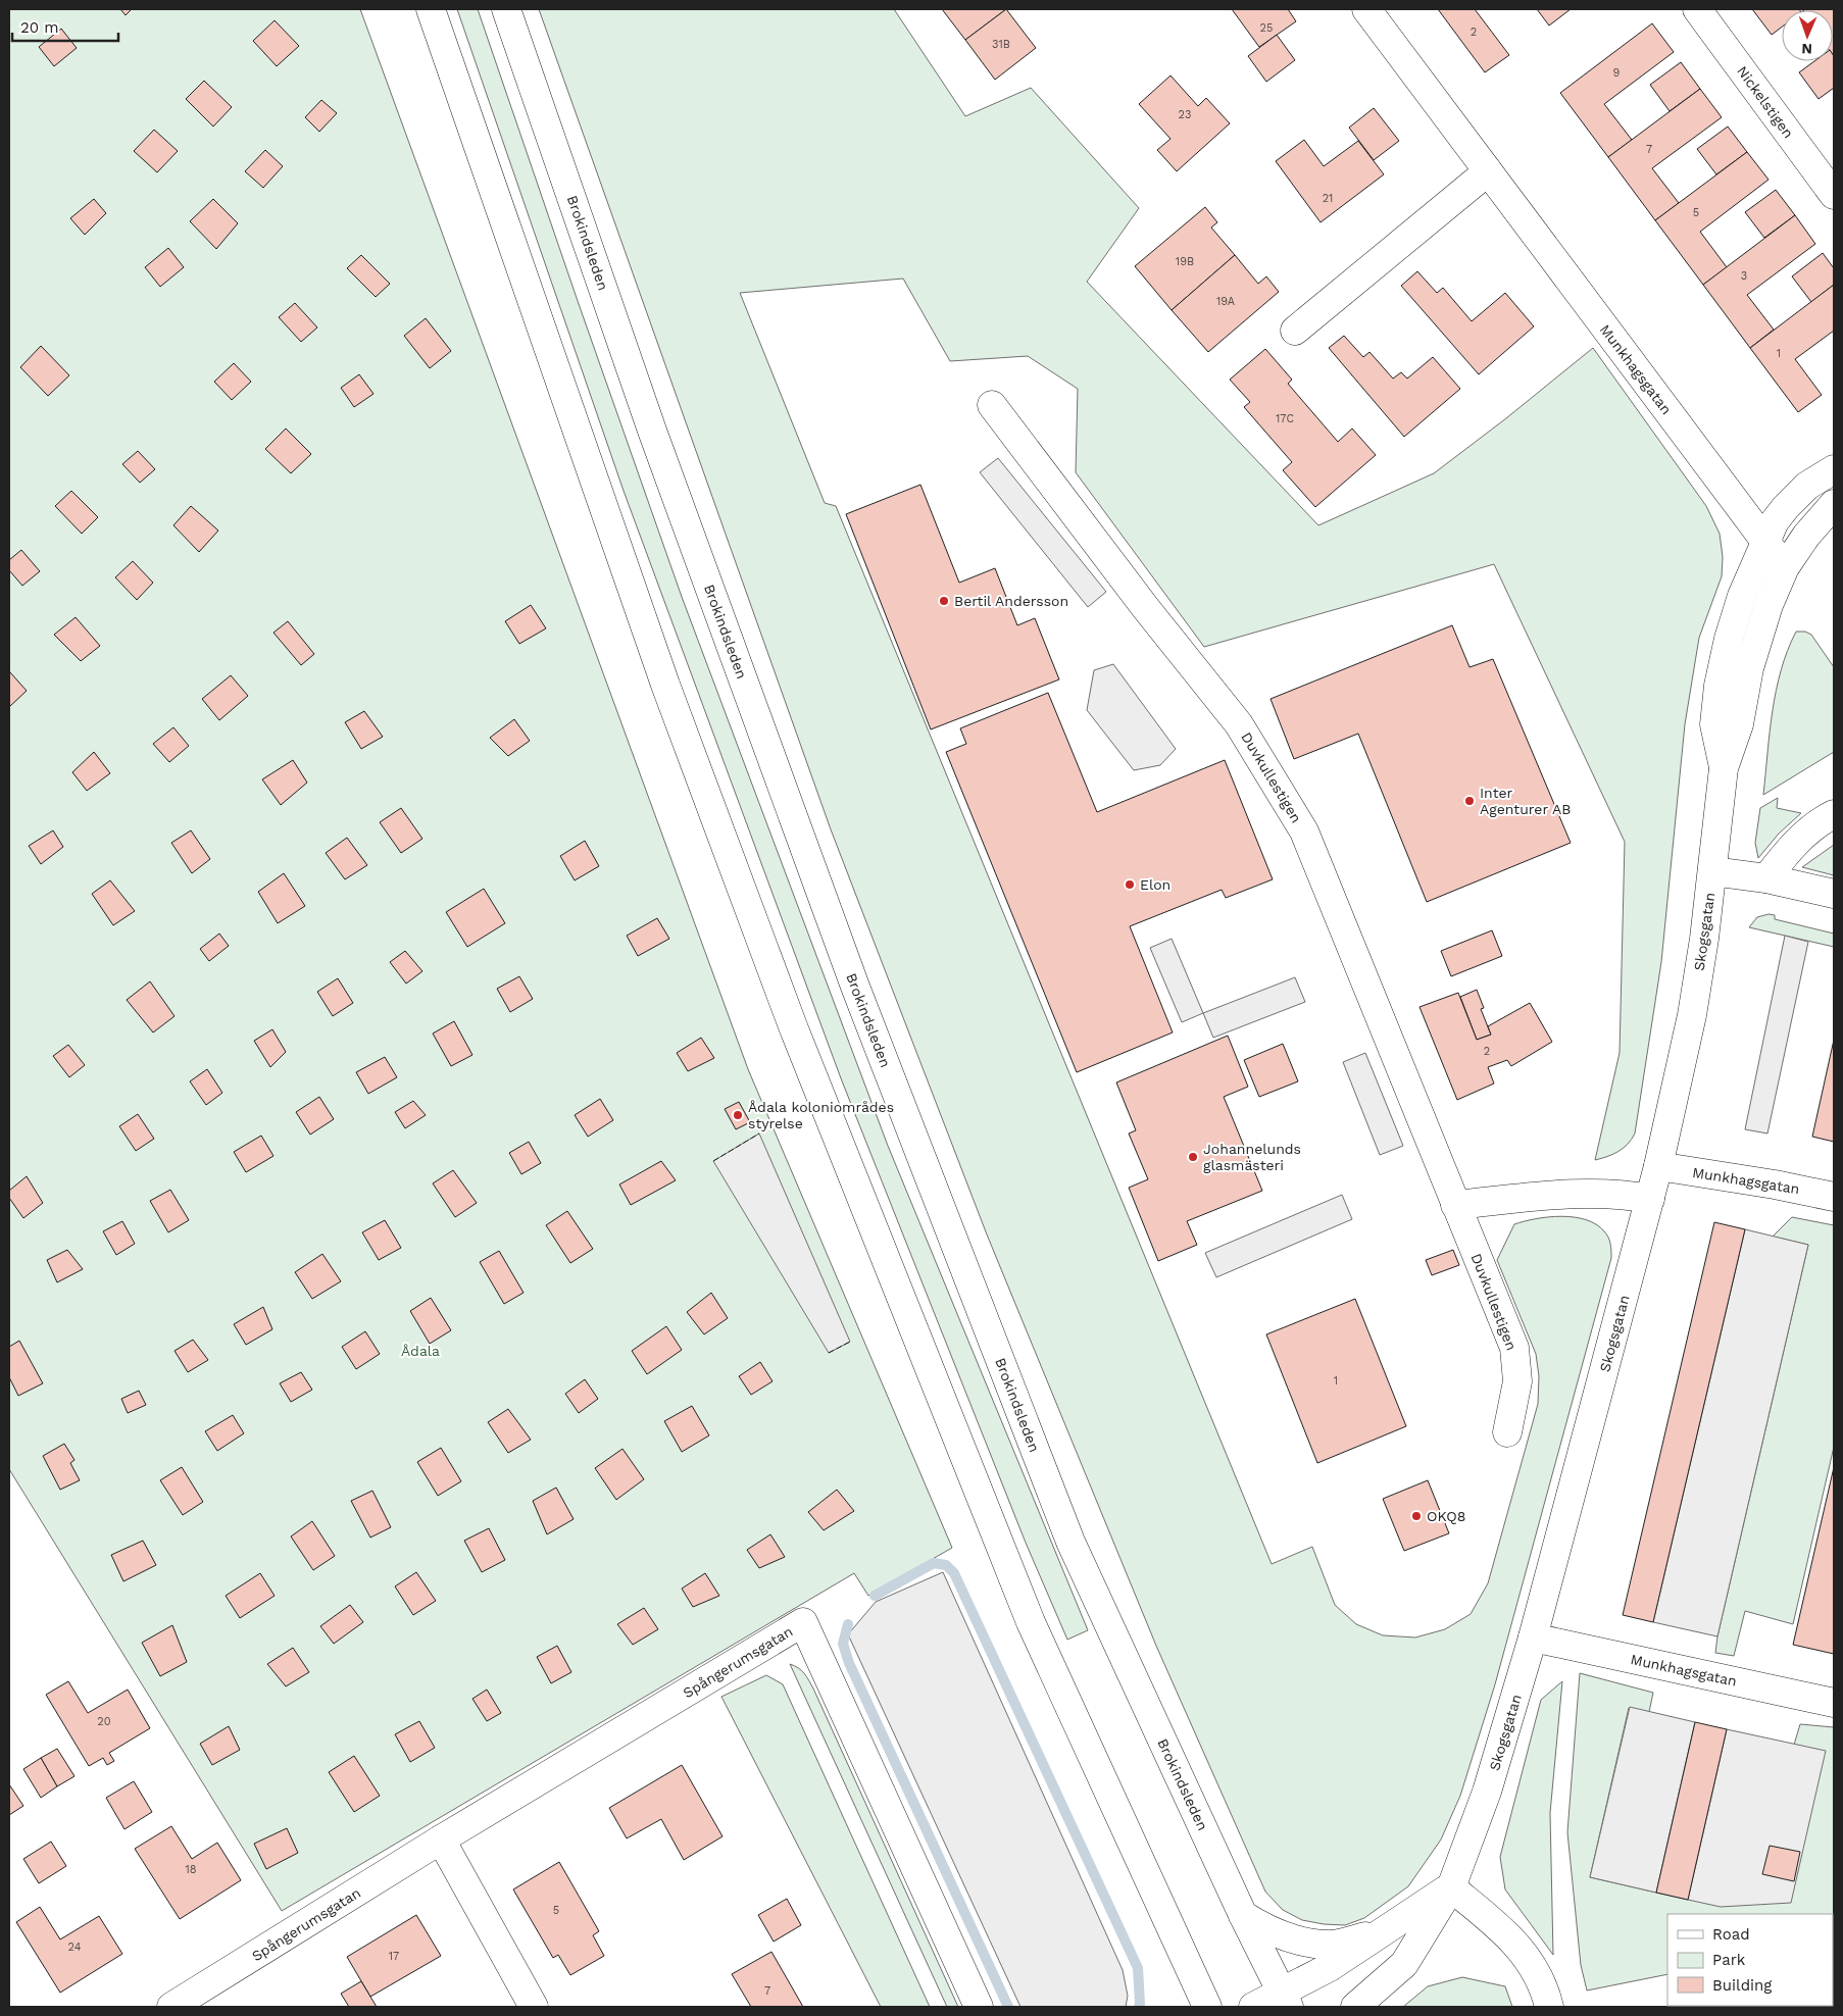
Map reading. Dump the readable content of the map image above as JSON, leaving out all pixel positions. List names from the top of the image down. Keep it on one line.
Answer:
{"streets":{"street":["Nickelstigen","Brokindsleden","Munkhagsgatan","Duvkullestigen","Skogsgatan","Spångerumsgatan"]},"crossings":[["Munkhagsgatan","Skogsgatan"]],"parks":["Ådala"],"places":["Bertil Andersson","Inter Agenturer AB","Elon","Ådala koloniområdes styrelse","Johannelunds glasmästeri","OKQ8"],"house_numbers":["25","2","31B","9","23","7","21","5","19B","3","19A","1","17C","2","1","20","18","5","24","17","7"],"legend":["Road","Park","Building"],"scale_bar":"20 m","north":"bottom"}
